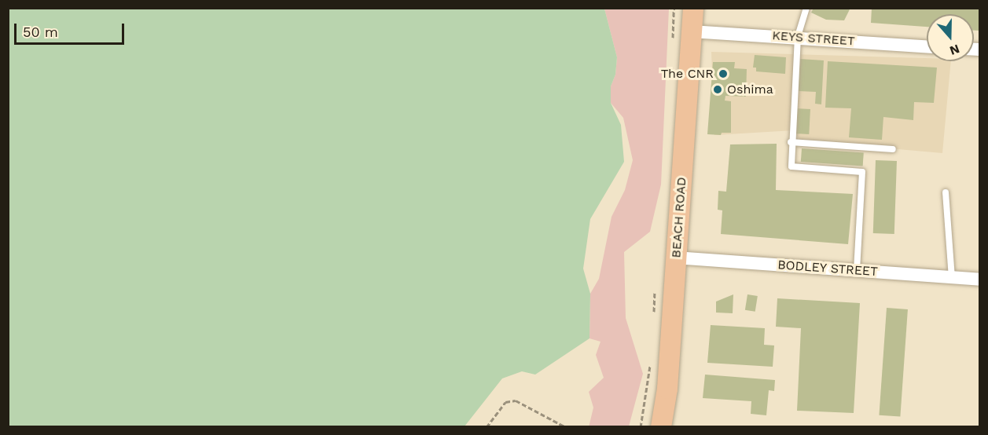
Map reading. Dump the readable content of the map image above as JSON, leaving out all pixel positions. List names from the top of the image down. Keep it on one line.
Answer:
{"streets":{"main road":["BEACH ROAD"],"street":["KEYS STREET","BODLEY STREET"]},"crossings":[["KEYS STREET","BEACH ROAD"],["BEACH ROAD","BODLEY STREET"]],"places":["The CNR","Oshima"],"scale_bar":"50 m","north":"bottom"}
